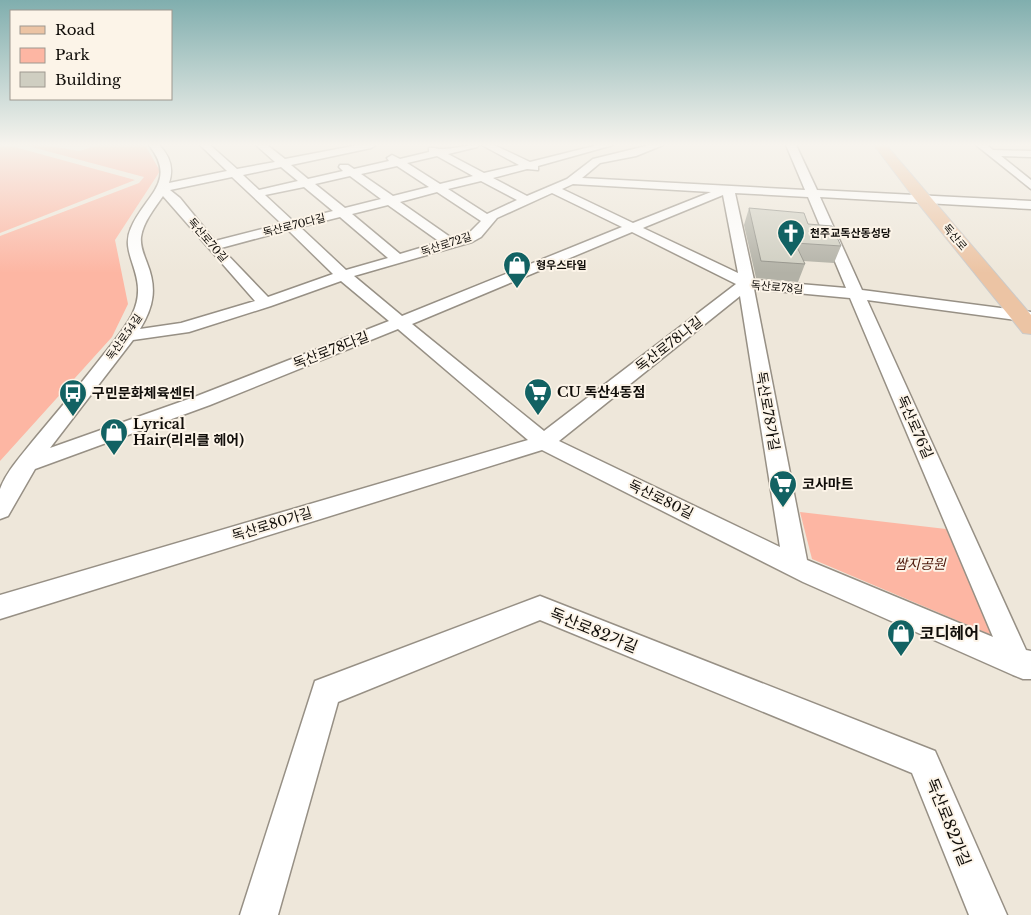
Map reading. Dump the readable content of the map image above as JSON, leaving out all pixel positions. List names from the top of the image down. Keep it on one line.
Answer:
{"streets":{"main road":["독산로"],"street":["독산로70다길","독산로70길","독산로72길","독산로78길","독산로54길","독산로78나길","독산로78다길","독산로78가길","독산로76길","독산로80길","독산로80가길","독산로82가길"]},"crossings":[["독산로70다길","독산로70길"],["독산로","독산로78길"],["독산로70길","독산로72길"],["독산로70길","독산로54길"],["독산로72길","독산로54길"],["독산로72길","독산로80길"],["독산로78길","독산로78나길"],["독산로78길","독산로78다길"],["독산로78길","독산로78가길"],["독산로78길","독산로76길"],["독산로54길","독산로78다길"],["독산로78나길","독산로78가길"],["독산로78나길","독산로80길"],["독산로78나길","독산로80가길"],["독산로78다길","독산로78가길"],["독산로78다길","독산로80길"],["독산로78가길","독산로80길"],["독산로76길","독산로80길"],["독산로80길","독산로80가길"]],"parks":["쌈지공원"],"places":{"church":["천주교독산동성당"],"shop":["형우스타일","Lyrical Hair(리리클 헤어)","코디헤어"],"supermarket":["CU 독산4동점","코사마트"],"bus stop":["구민문화체육센터"]},"legend":["Road","Park","Building"]}
